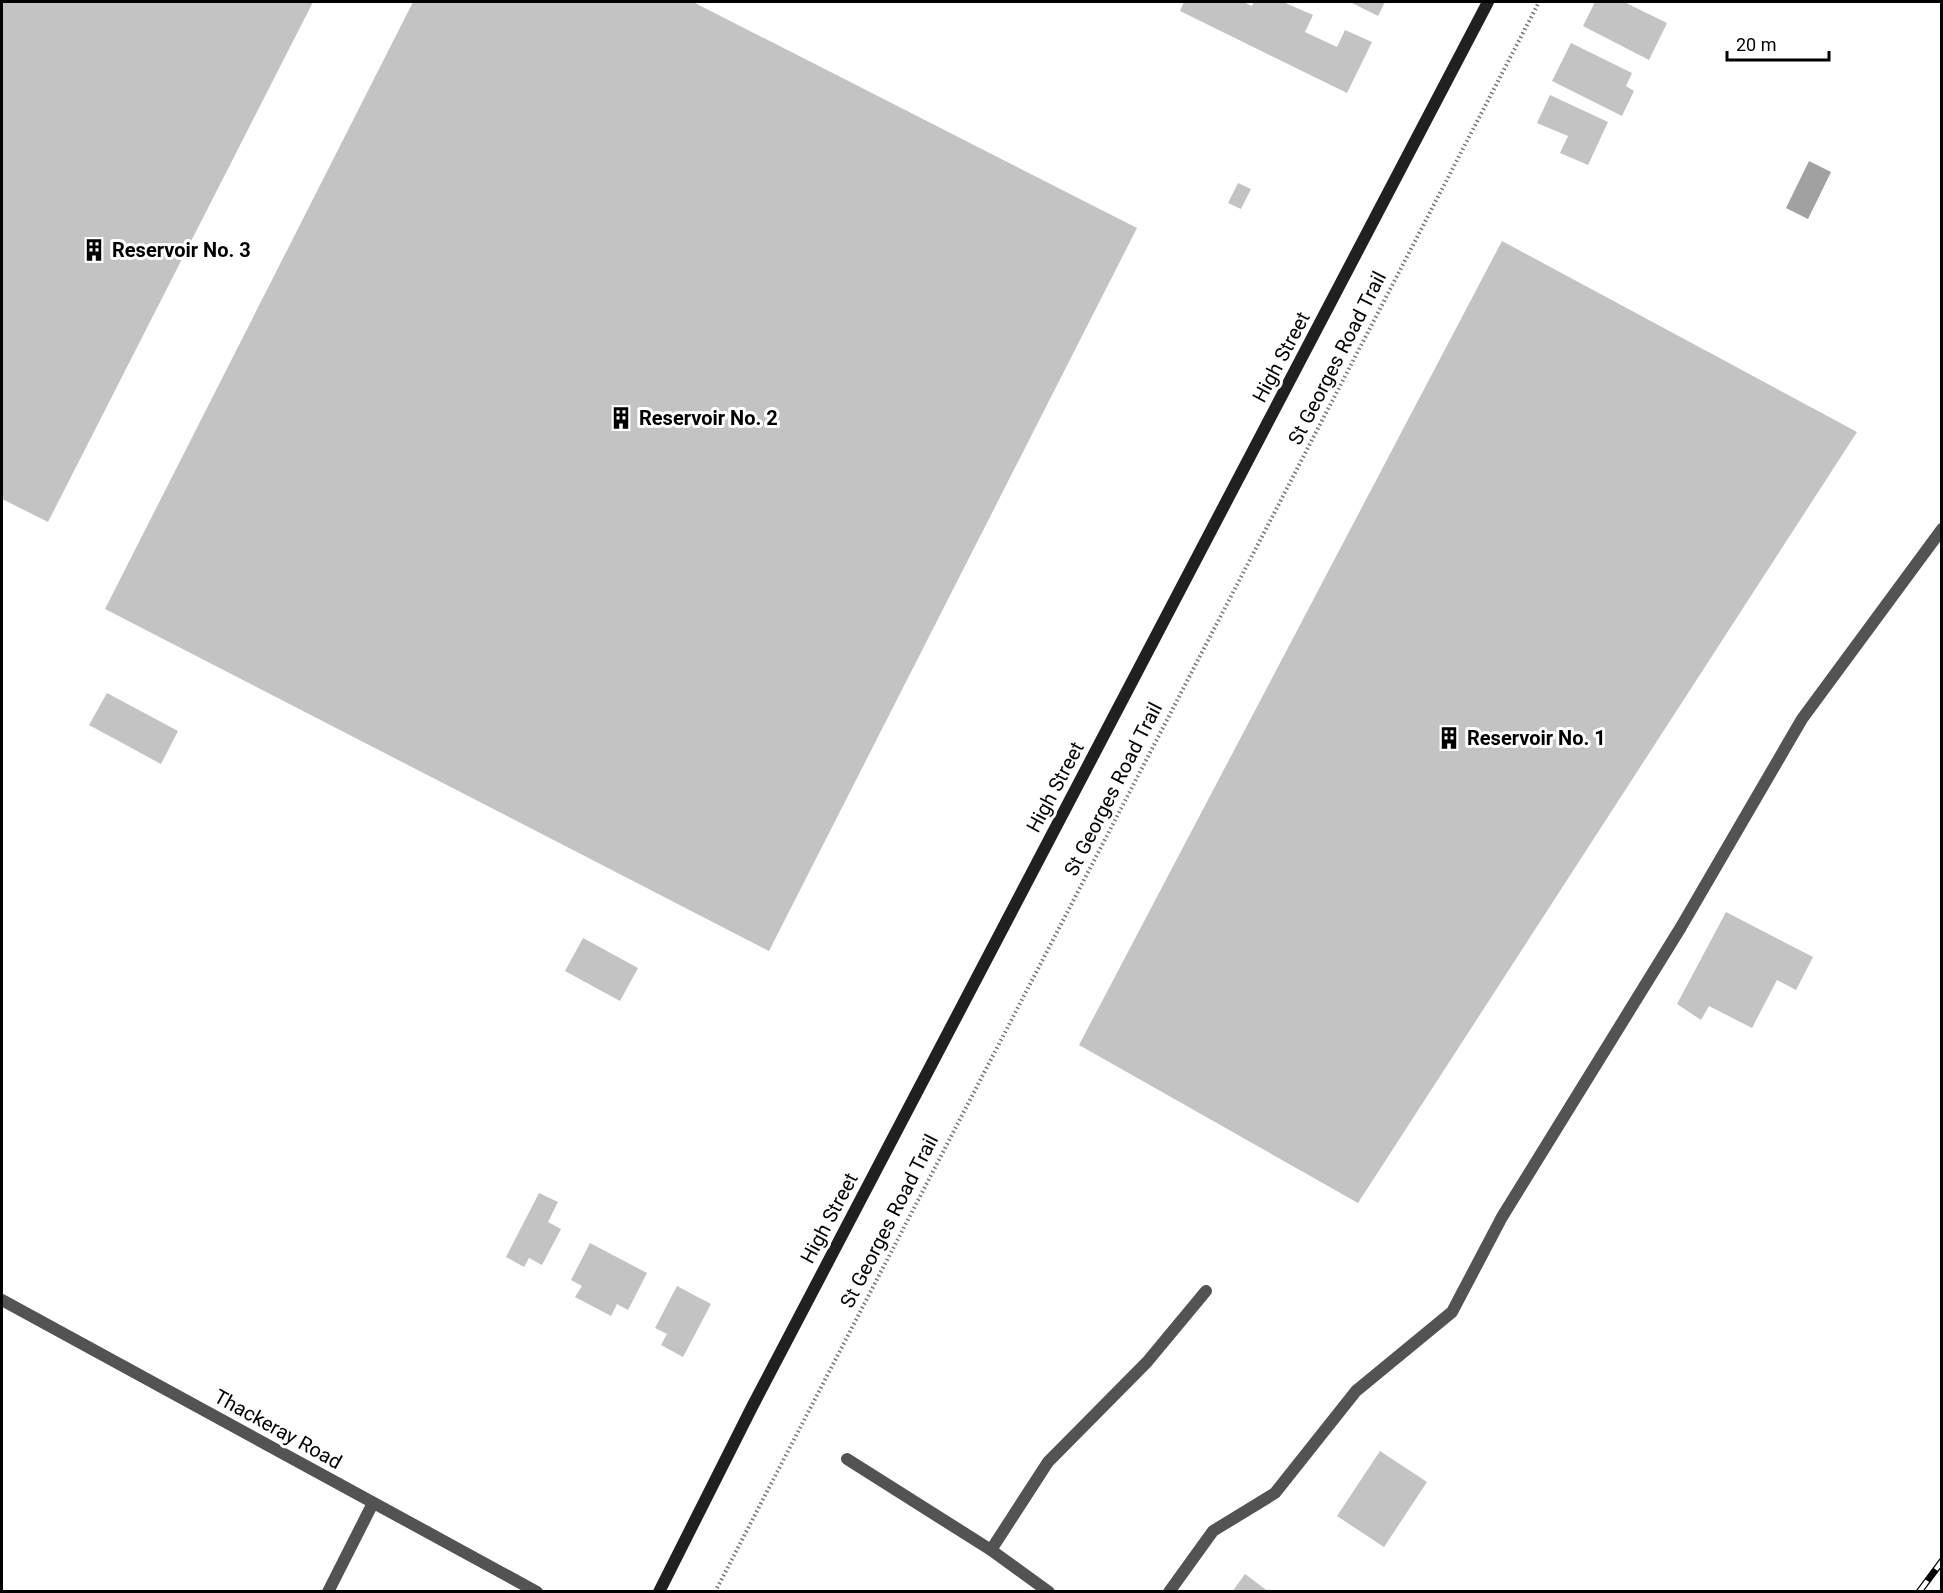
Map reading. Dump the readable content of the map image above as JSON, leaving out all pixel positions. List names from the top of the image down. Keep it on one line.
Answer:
{"streets":{"main road":["High Street"],"street":["Thackeray Road"],"path":["St Georges Road Trail"]},"places":{"building":["Reservoir No. 3","Reservoir No. 2","Reservoir No. 1"]},"scale_bar":"20 m"}
